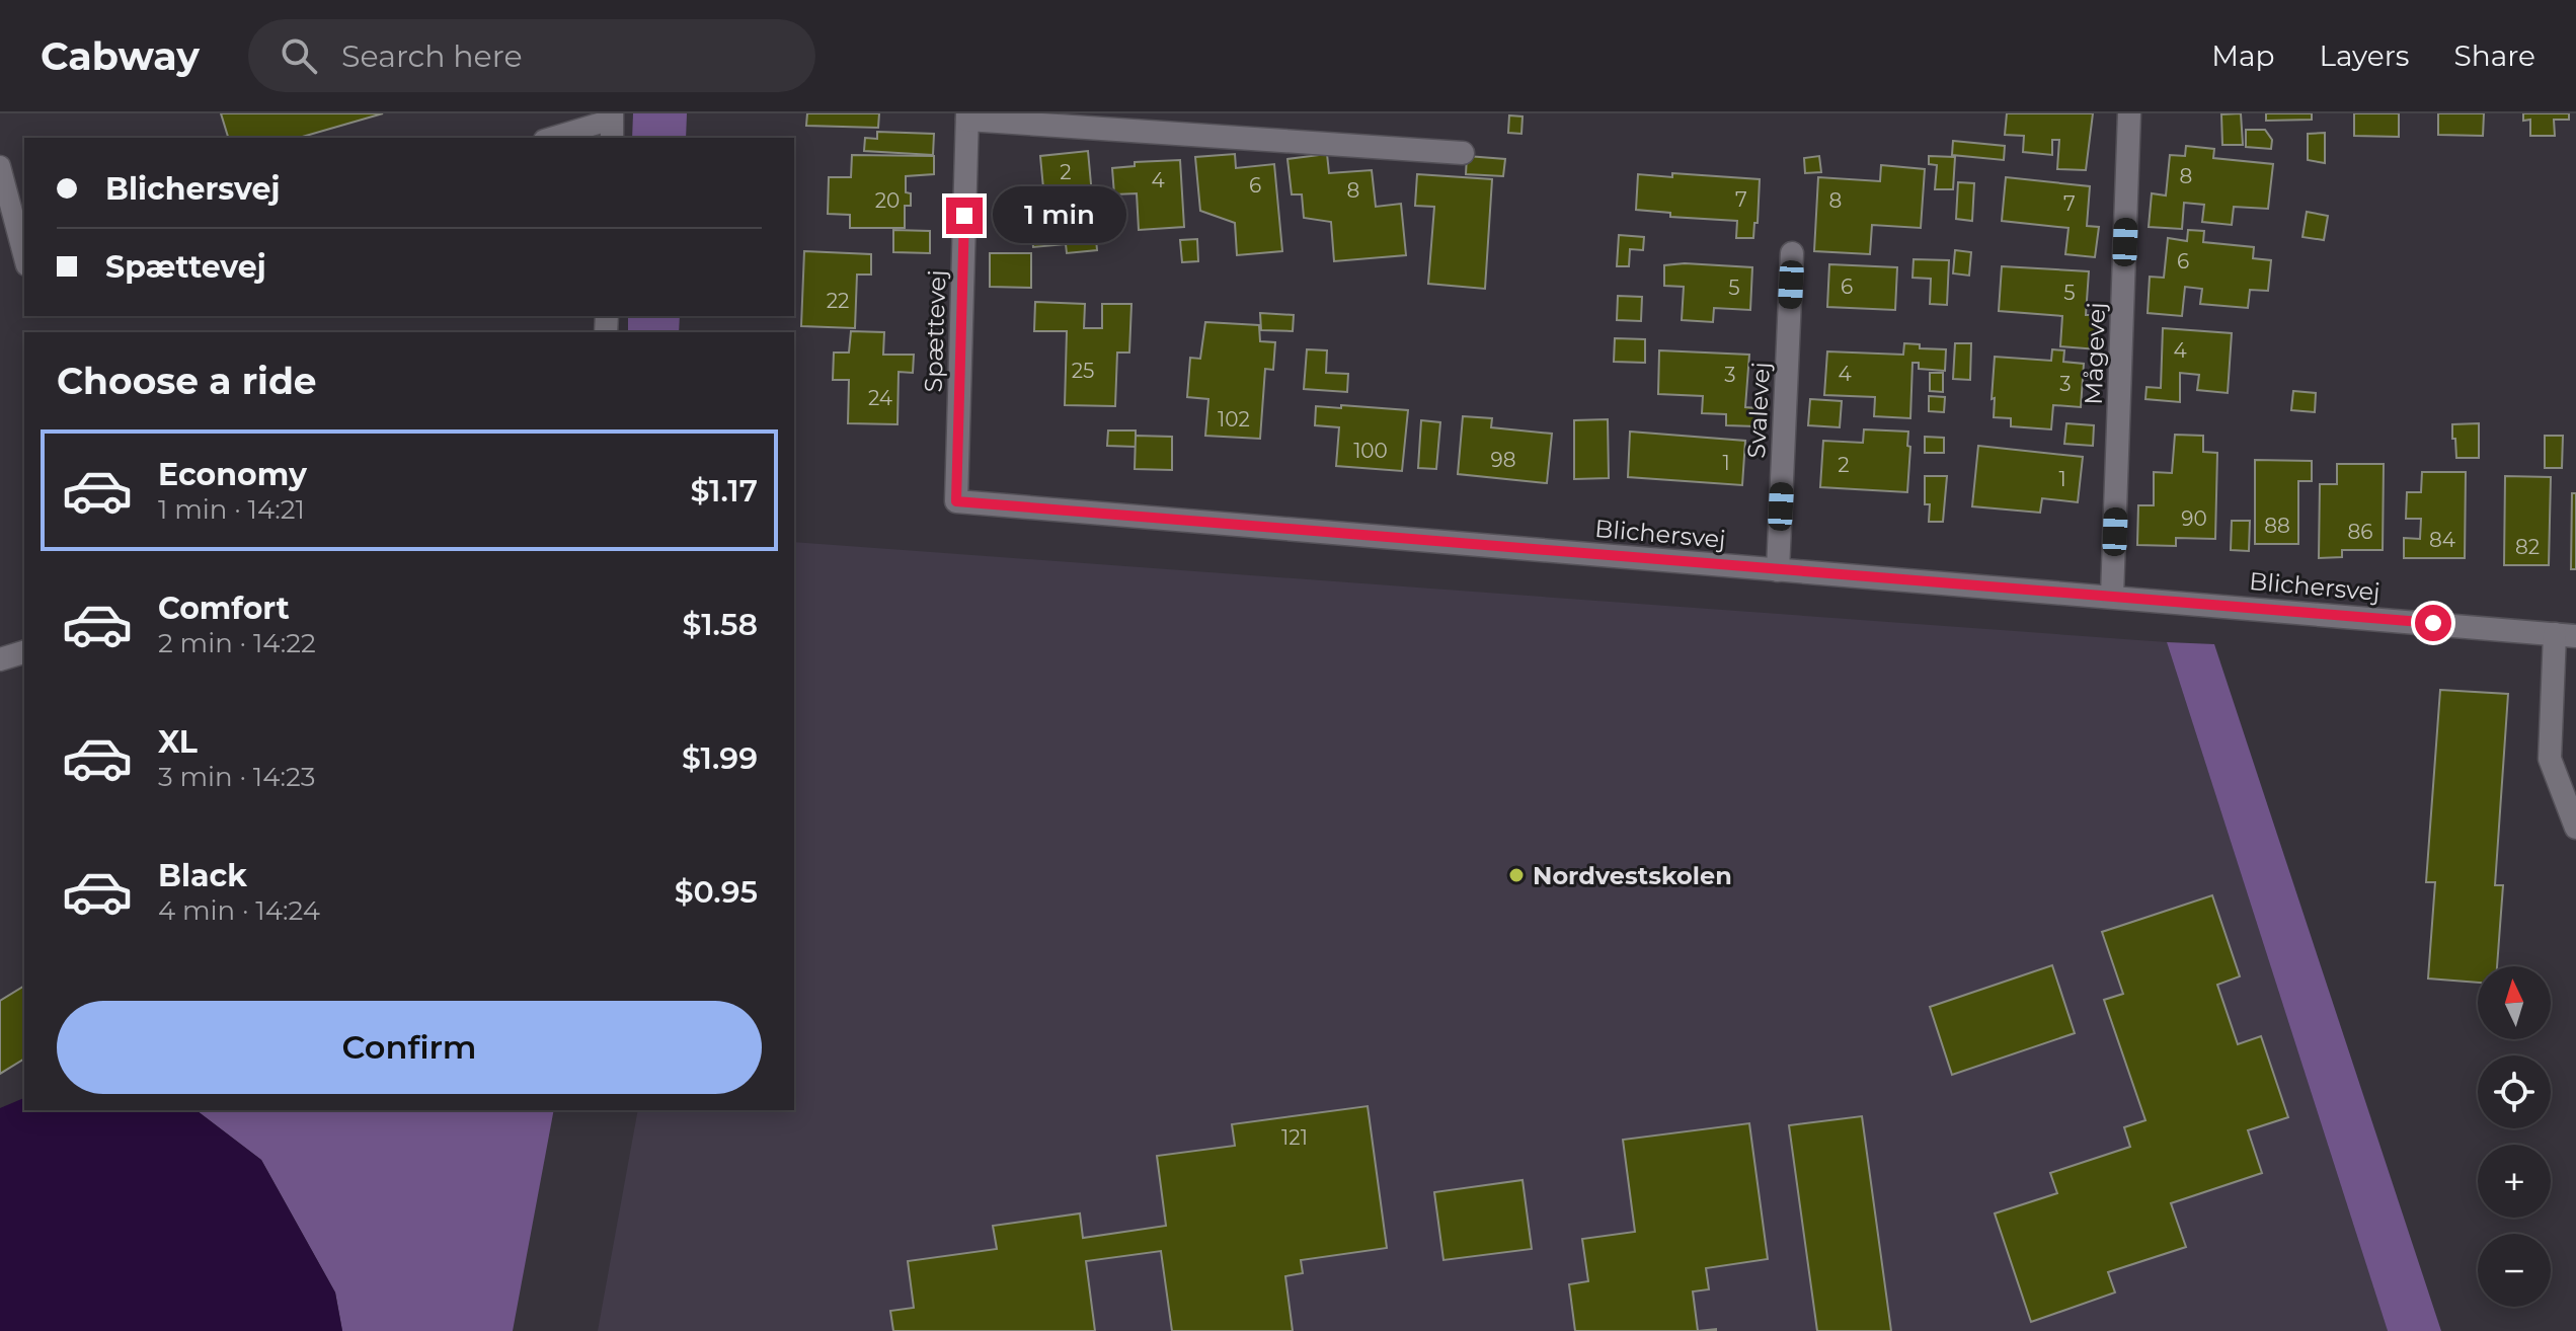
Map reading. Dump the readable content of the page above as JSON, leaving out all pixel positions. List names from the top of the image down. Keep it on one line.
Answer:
{"streets":{"street":["Spættevej","Mågevej","Svalevej","Blichersvej"]},"crossings":[["Spættevej","Blichersvej"],["Mågevej","Blichersvej"],["Svalevej","Blichersvej"]],"places":["Nordvestskolen"],"house_numbers":["2","8","4","6","8","7","20","8","7","6","6","5","5","22","4","25","4","3","3","24","102","100","98","1","2","1","90","88","86","84","82","121"],"north":"top","page":{"header":"Cabway","search":"Search here","nav":["Map","Layers","Share"],"banner":["Blichersvej","Spættevej"],"bubble":"1 min","heading":"Choose a ride","list":[{"name":"Economy","note":"1 min · 14:21","value":"$1.17"},{"name":"Comfort","note":"2 min · 14:22","value":"$1.58"},{"name":"XL","note":"3 min · 14:23","value":"$1.99"},{"name":"Black","note":"4 min · 14:24","value":"$0.95"}],"map_buttons":["+","−"],"buttons":"Confirm"}}
